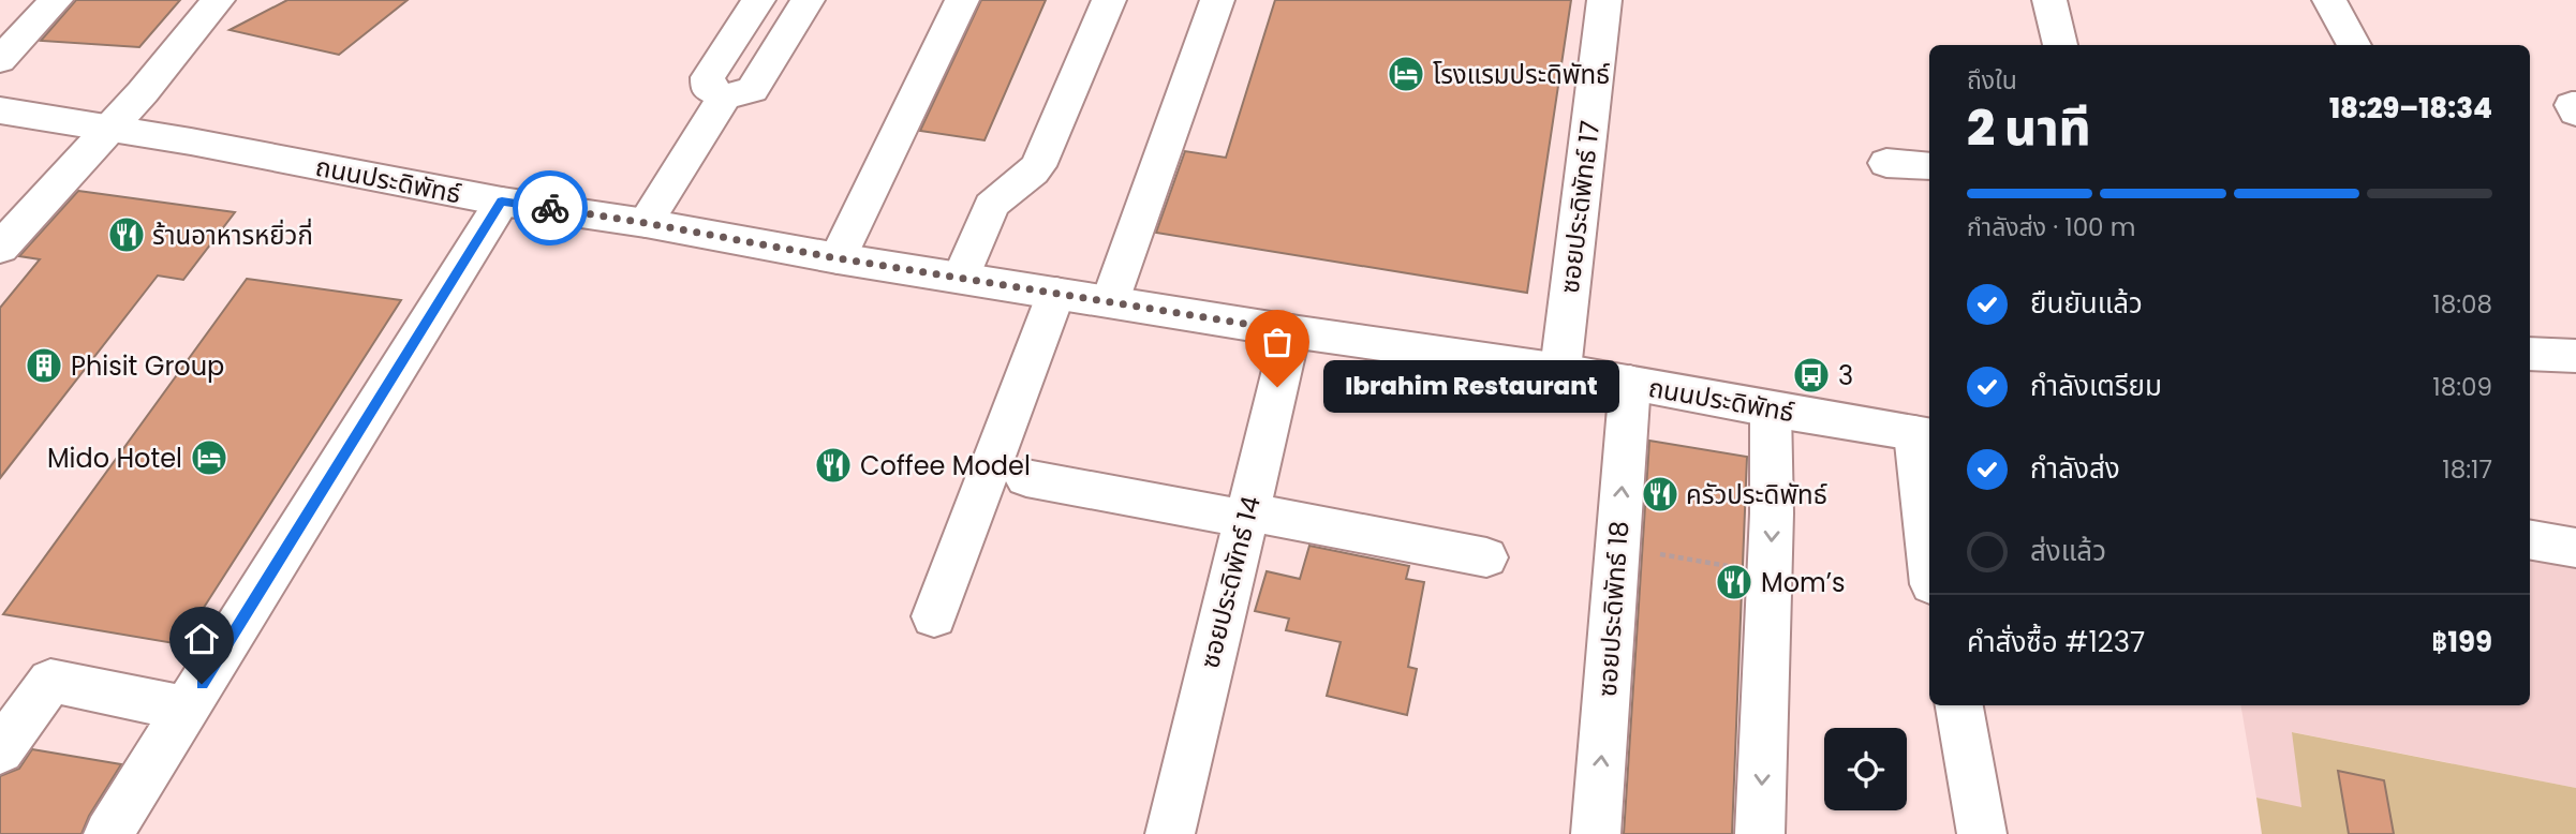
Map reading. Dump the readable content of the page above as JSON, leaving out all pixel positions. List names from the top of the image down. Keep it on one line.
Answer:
{"streets":{"street":["ถนนประดิพัทธ์","ซอยประดิพัทธ์ 17","ซอยประดิพัทธ์ 14","ซอยประดิพัทธ์ 18"]},"crossings":[["ถนนประดิพัทธ์","ซอยประดิพัทธ์ 17"],["ถนนประดิพัทธ์","ซอยประดิพัทธ์ 14"],["ถนนประดิพัทธ์","ซอยประดิพัทธ์ 18"]],"places":{"hotel":["โรงแรมประดิพัทธ์","Mido Hotel"],"restaurant":["ร้านอาหารหยิ่วกี่","Coffee Model","ครัวประดิพัทธ์","Mom’s"],"building":["Phisit Group"],"bus stop":["3"],"other":["Ibrahim Restaurant"]},"page":{"heading":["2 นาที","ถึงใน","18:29–18:34"],"panel":["คำสั่งซื้อ #1237","฿199"],"bar":"กำลังส่ง · 100 m","list":[["ยืนยันแล้ว","18:08"],["กำลังเตรียม","18:09"],["กำลังส่ง","18:17"],"ส่งแล้ว"],"bubble":"Ibrahim Restaurant"}}
